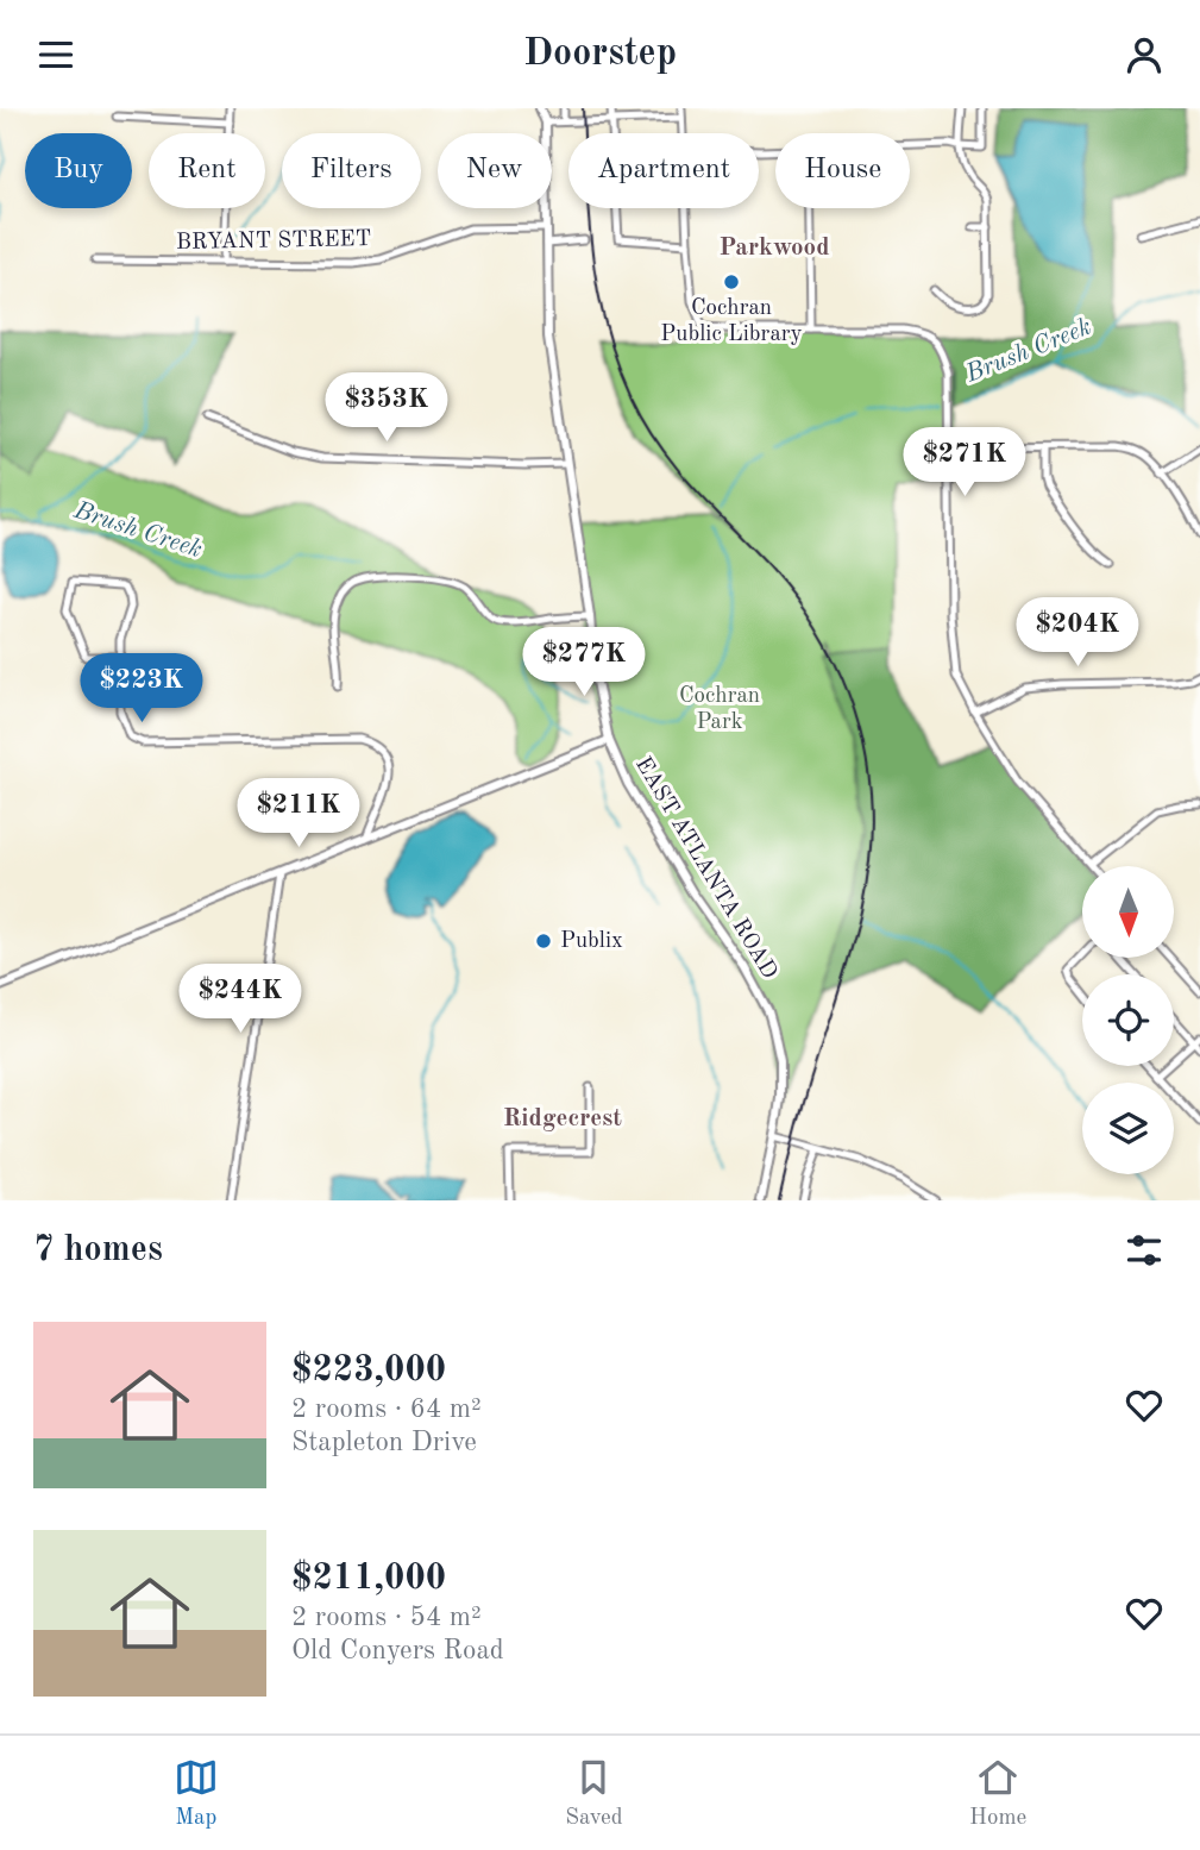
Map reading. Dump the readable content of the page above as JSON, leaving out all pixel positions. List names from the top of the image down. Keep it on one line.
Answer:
{"streets":{"street":["BRYANT STREET","EAST ATLANTA ROAD"]},"crossings":[["BRYANT STREET","EAST ATLANTA ROAD"]],"districts":["Parkwood","Ridgecrest"],"water":["Brush Creek"],"parks":["Cochran Park"],"places":["Cochran Public Library","Publix"],"north":"bottom","page":{"header":"Doorstep","chip":["Buy","Rent","Filters","New","Apartment","House"],"price":["$353K","$271K","$204K","$277K","$223K","$211K","$244K"],"heading":"7 homes","list":[{"name":"$223,000","note":"2 rooms · 64 m² · Stapleton Drive"},{"name":"$211,000","note":"2 rooms · 54 m² · Old Conyers Road"}],"tabs":["Map","Saved","Home"]}}
